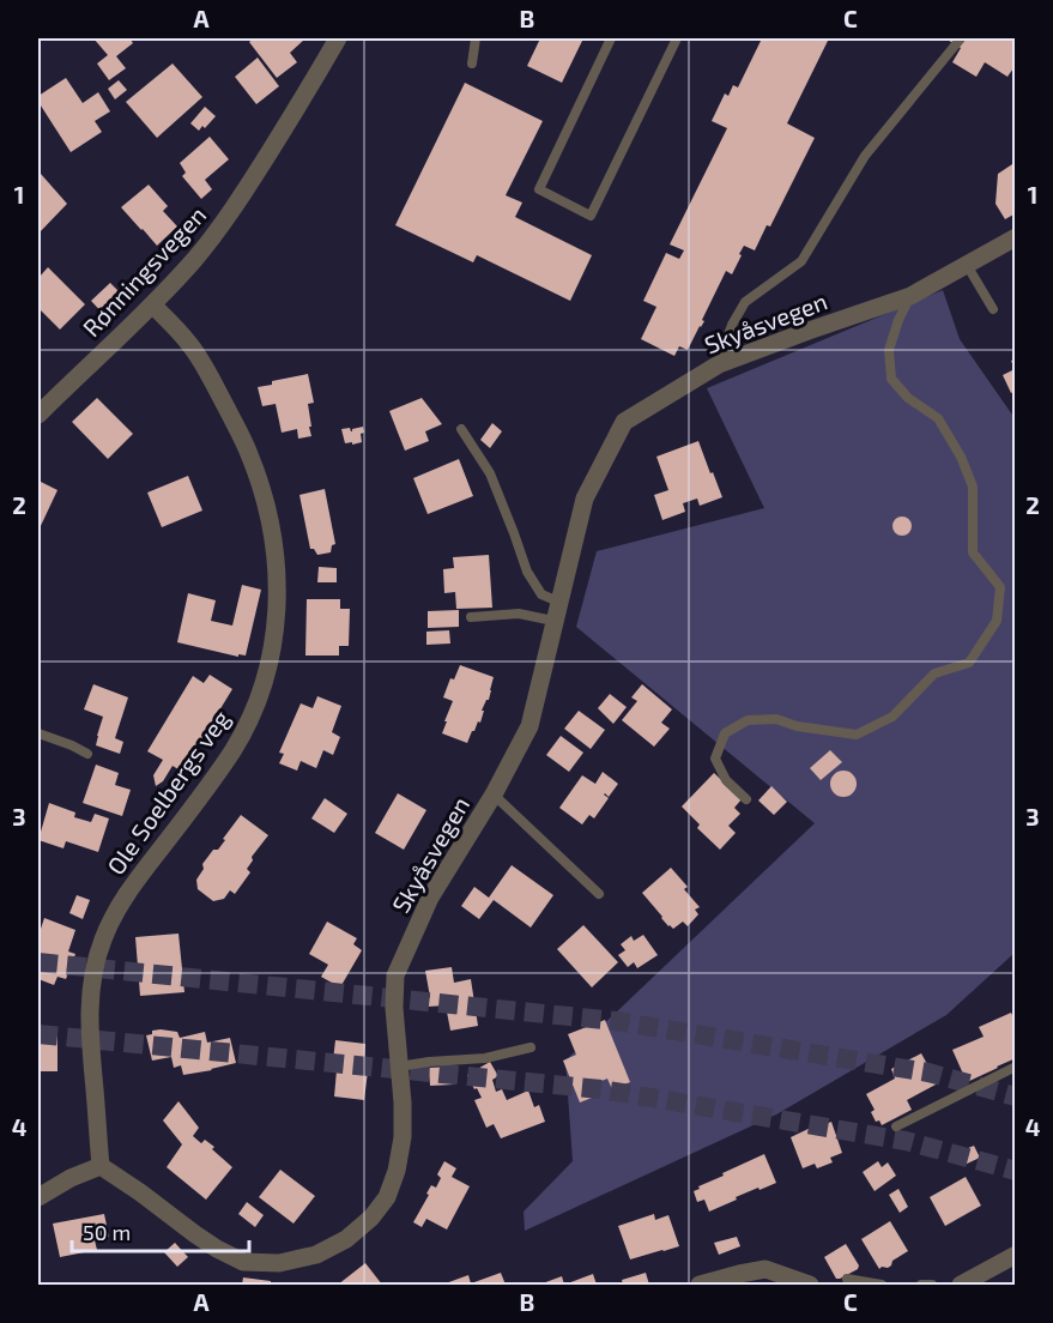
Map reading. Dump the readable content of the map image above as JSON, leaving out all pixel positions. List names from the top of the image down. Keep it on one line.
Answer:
{"streets":{"street":["Rønningsvegen","Skyåsvegen","Ole Soelbergs veg"]},"crossings":[["Rønningsvegen","Ole Soelbergs veg"],["Skyåsvegen","Ole Soelbergs veg"]],"scale_bar":"50 m","grid":{"columns":["A","B","C"],"rows":["1","2","3","4"]}}
